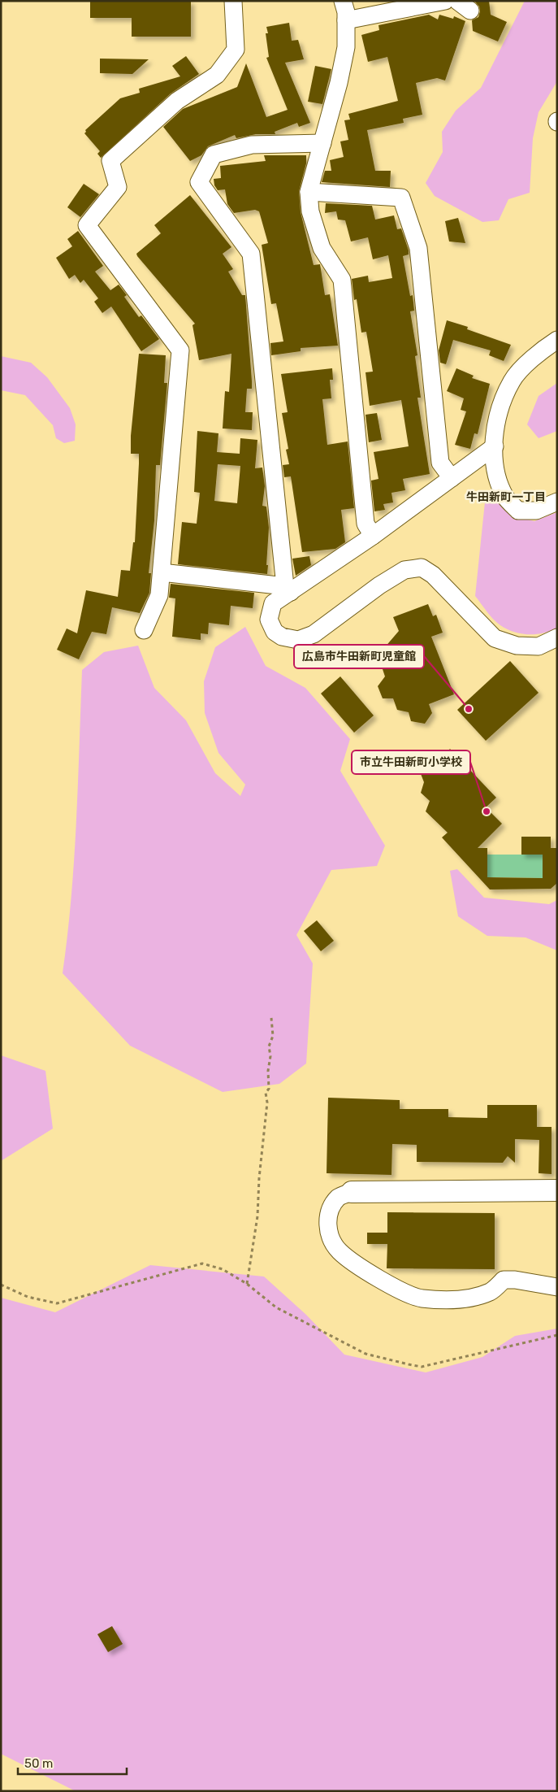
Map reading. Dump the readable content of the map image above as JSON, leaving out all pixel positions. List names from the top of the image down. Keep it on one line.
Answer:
{"districts":["牛田新町一丁目"],"places":["広島市牛田新町児童館","市立牛田新町小学校"],"scale_bar":"50 m"}
